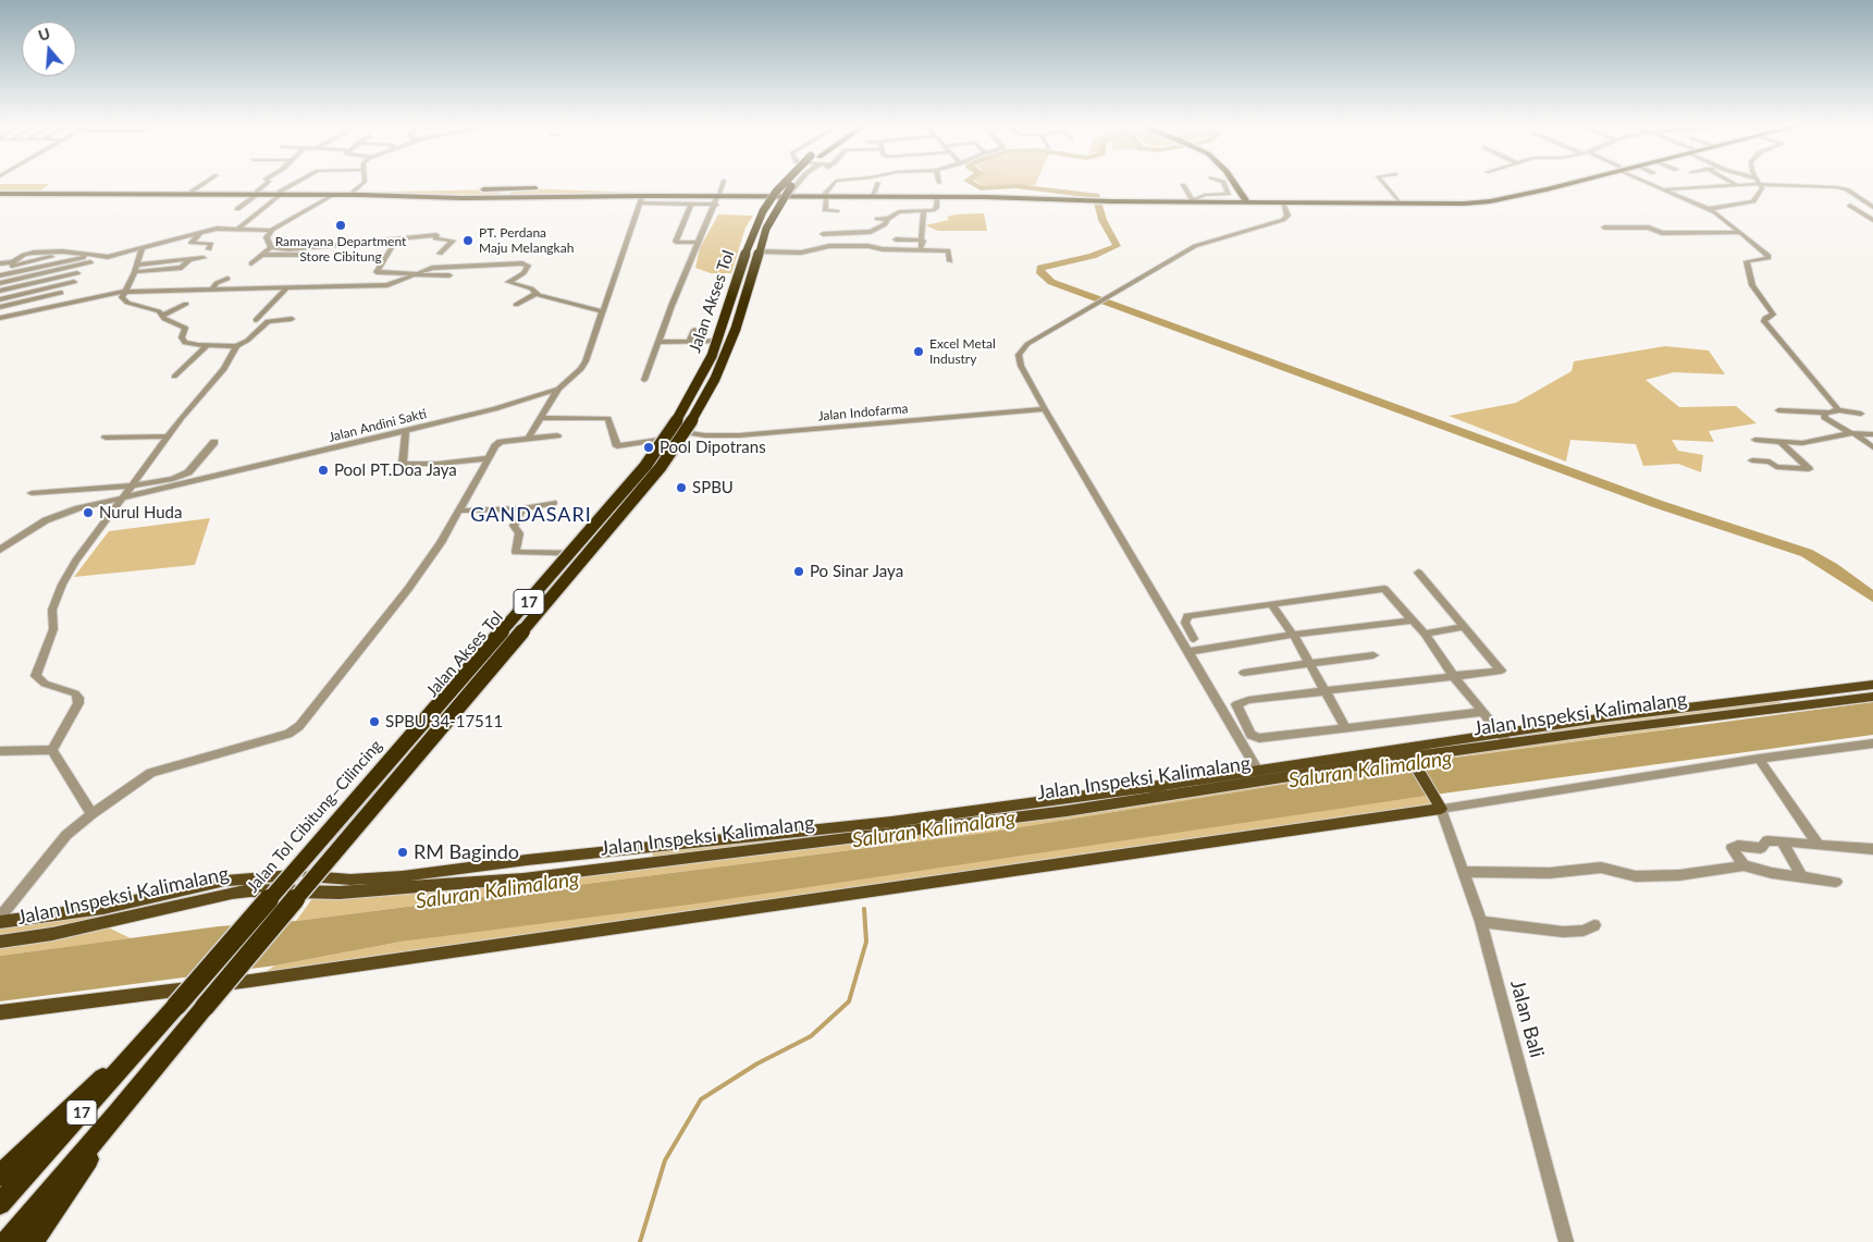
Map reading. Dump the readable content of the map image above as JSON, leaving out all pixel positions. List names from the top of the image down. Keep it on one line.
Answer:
{"streets":{"highway":["17","Jalan Tol Cibitung–Cilincing"],"main road":["Jalan Akses Tol","Jalan Inspeksi Kalimalang"],"street":["Jalan Indofarma","Jalan Andini Sakti","Jalan Bali"]},"crossings":[["Jalan Akses Tol","Jalan Indofarma"],["Jalan Akses Tol","Jalan Inspeksi Kalimalang"],["17","Jalan Tol Cibitung–Cilincing"]],"districts":["GANDASARI"],"water":["Saluran Kalimalang"],"places":["Ramayana Department Store Cibitung","PT. Perdana Maju Melangkah","Excel Metal Industry","Pool Dipotrans","Pool PT.Doa Jaya","SPBU","Nurul Huda","Po Sinar Jaya","SPBU 34-17511","RM Bagindo"],"north":"top"}
